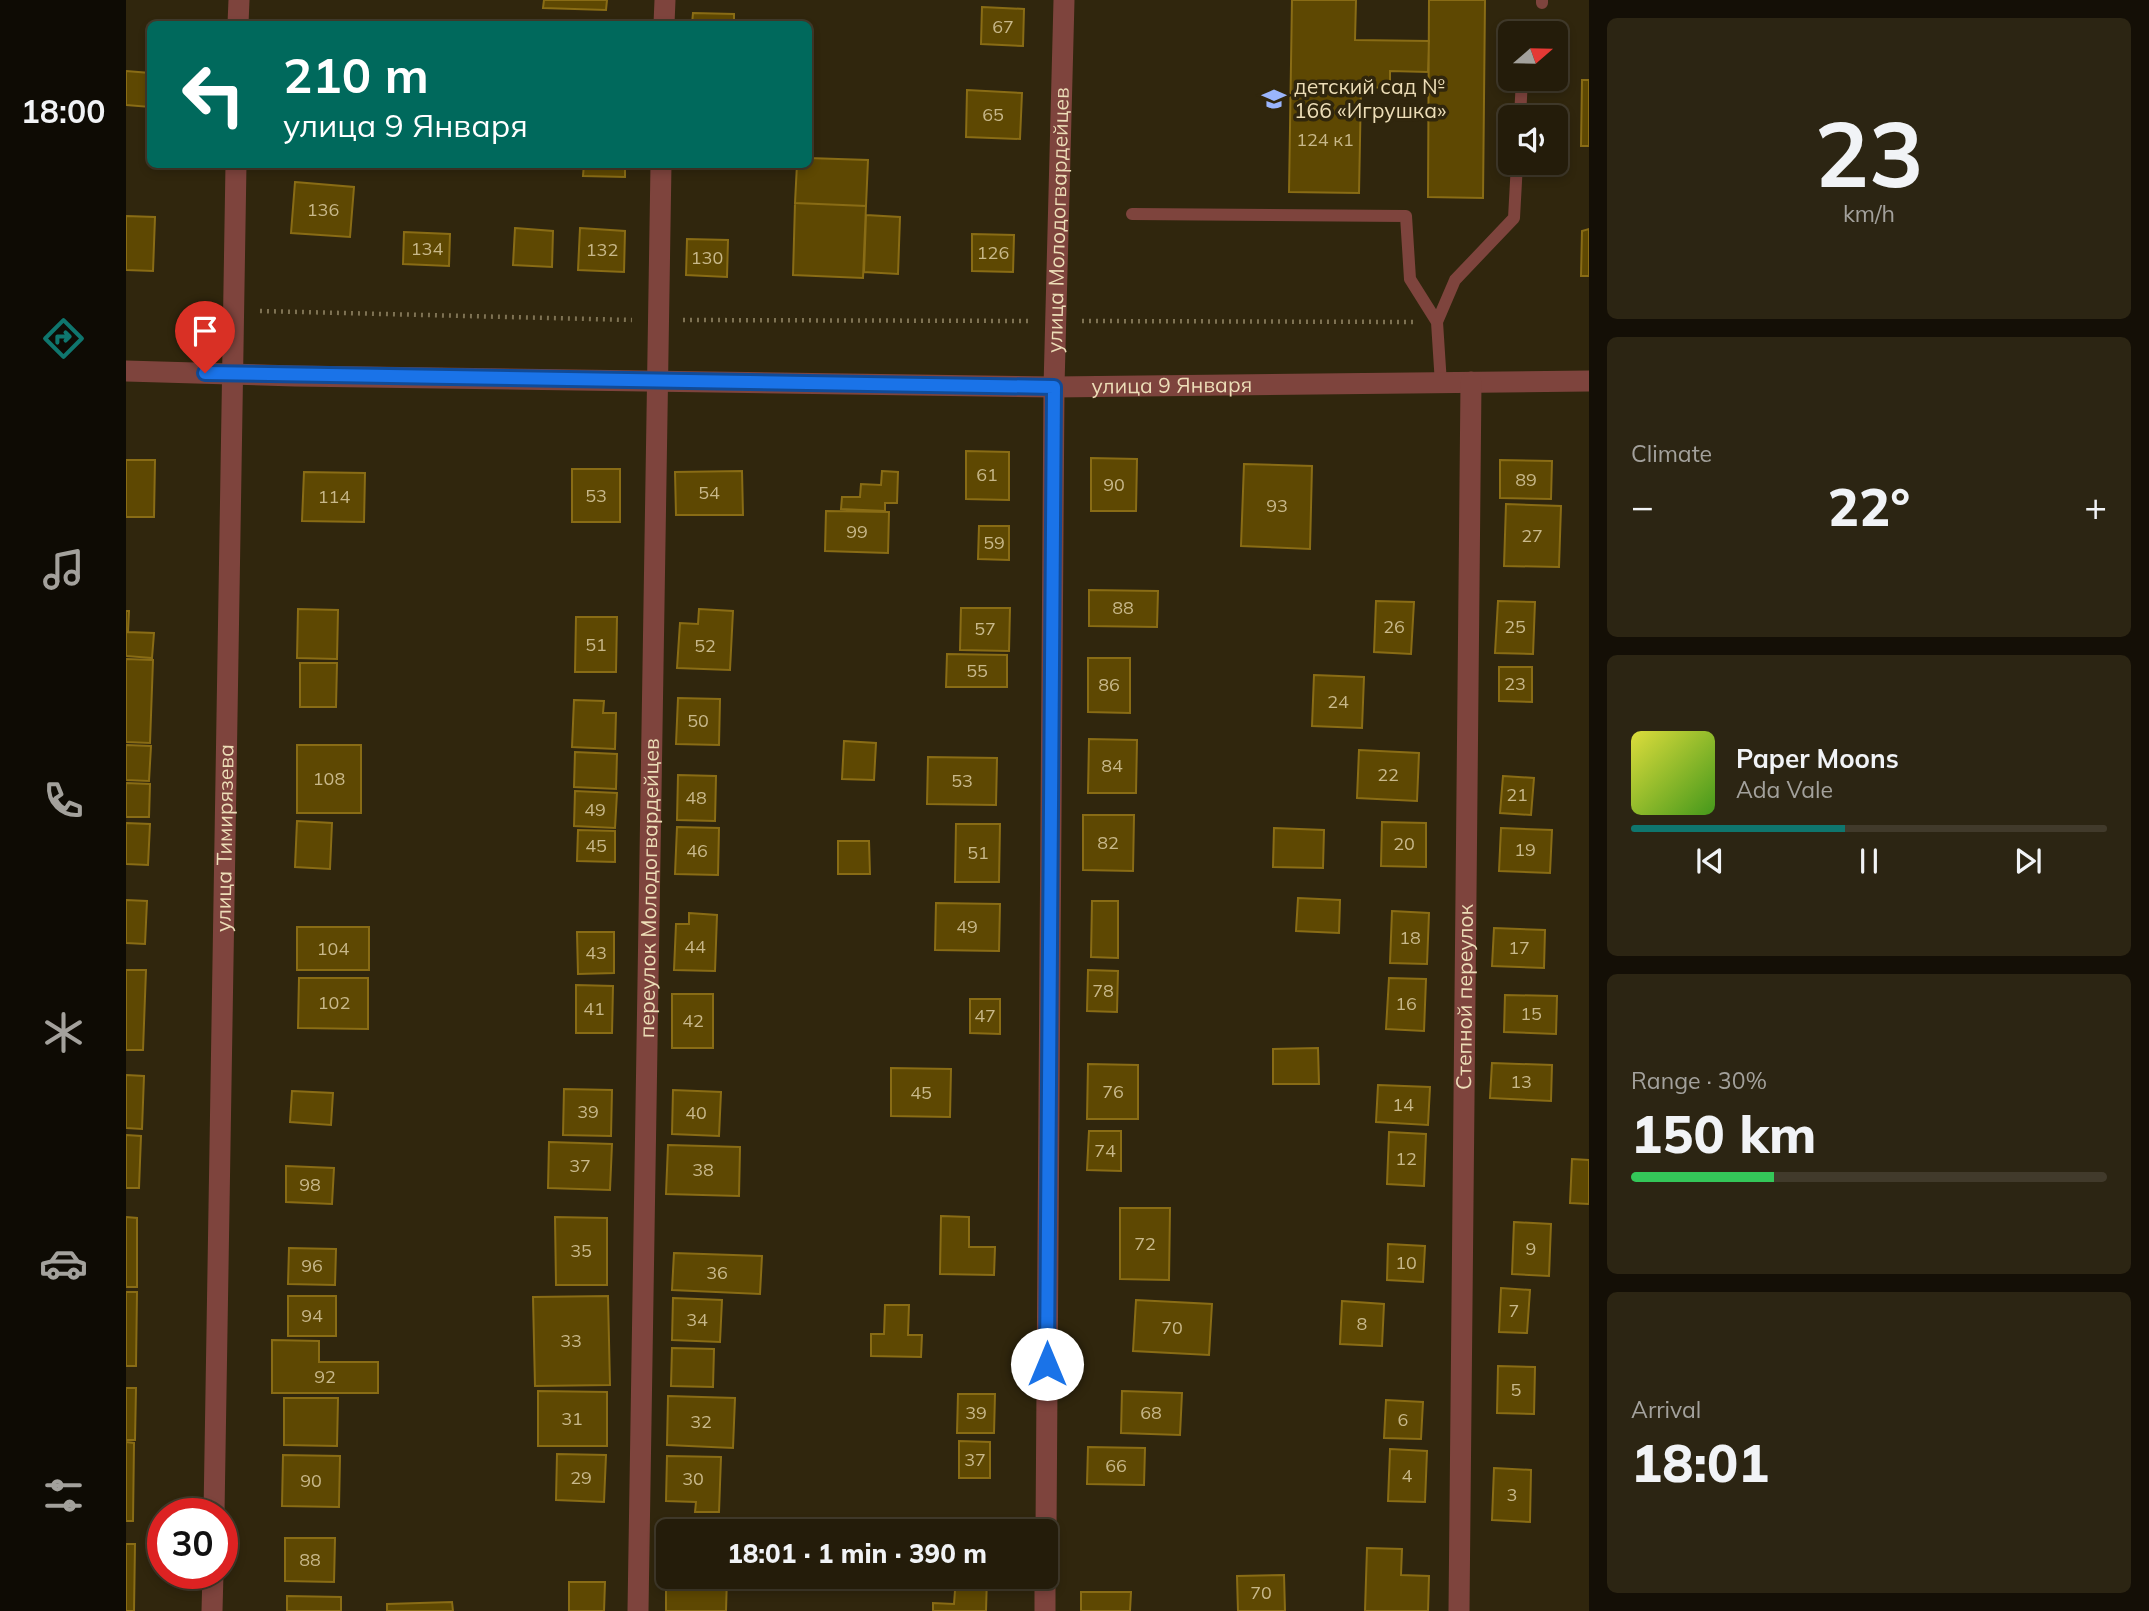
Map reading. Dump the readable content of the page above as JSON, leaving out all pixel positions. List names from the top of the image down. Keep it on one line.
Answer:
{"streets":{"street":["улица Молодогвардейцев","улица 9 Января","улица Тимирязева","переулок Молодогвардейцев","Степной переулок"]},"crossings":[["улица Молодогвардейцев","улица 9 Января"],["улица 9 Января","улица Тимирязева"],["улица 9 Января","переулок Молодогвардейцев"],["улица 9 Января","Степной переулок"]],"places":{"school or university":["детский сад № 166 «Игрушка»"]},"house_numbers":["67","65","124 к1","136","134","132","126","130","61","89","90","54","53","114","93","99","27","59","88","26","25","57","51","52","55","23","86","24","50","84","22","108","53","21","48","49","82","20","45","19","46","51","49","18","44","17","104","43","78","102","16","41","15","47","42","13","76","45","14","39","40","74","12","37","38","98","72","9","35","10","96","36","7","94","34","8","70","33","92","5","39","68","31","6","32","37","66","4","29","30","90","3","88","70"],"north":"right","page":{"tabs":"18:00","tile":[["23","km/h"],"Climate",["Range · 30%","150 km"],["Arrival","18:01"]],"turn":["210 m","улица 9 Января"],"heat":["−","22°","+"],"song":["Paper Moons","Ada Vale"],"limit":"30","trip":"18:01 · 1 min · 390 m"}}
